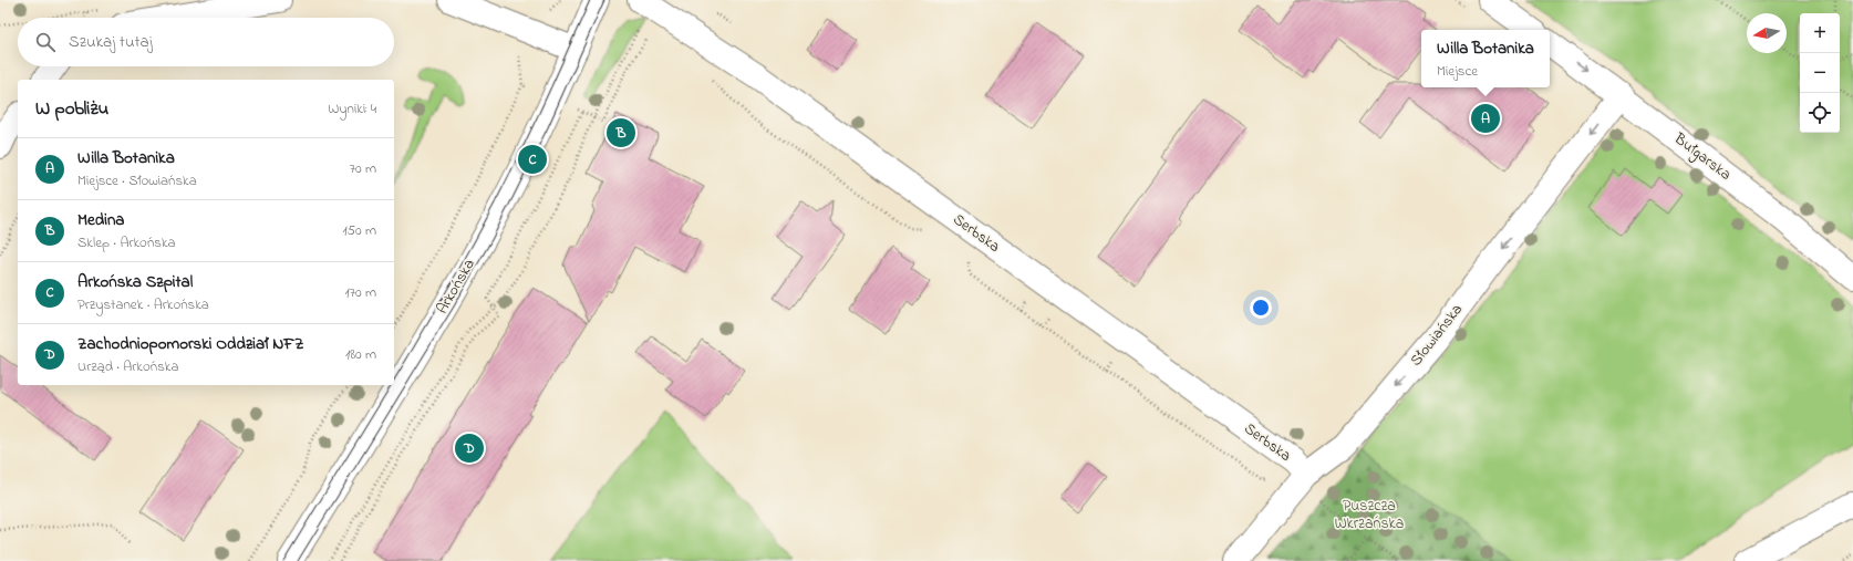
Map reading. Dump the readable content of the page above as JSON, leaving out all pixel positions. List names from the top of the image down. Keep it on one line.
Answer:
{"streets":{"street":["Bułgarska","Serbska","Arkońska","Słowiańska"]},"crossings":[["Bułgarska","Słowiańska"],["Serbska","Słowiańska"]],"one_way":["Słowiańska"],"parks":["Puszcza Wkrzańska"],"north":"left","page":{"map_buttons":["+","−"],"search":"Szukaj tutaj","popup":["Willa Botanika","Miejsce"],"heading":["W pobliżu","Wyniki: 4"],"pins":["A","B","C","D"],"list":[{"mark":"A","name":"Willa Botanika","note":"Miejsce · Słowiańska","value":"70 m"},{"mark":"B","name":"Medina","note":"Sklep · Arkońska","value":"150 m"},{"mark":"C","name":"Arkońska Szpital","note":"Przystanek · Arkońska","value":"170 m"},{"mark":"D","name":"Zachodniopomorski Oddział NFZ","note":"Urząd · Arkońska","value":"180 m"}]}}
